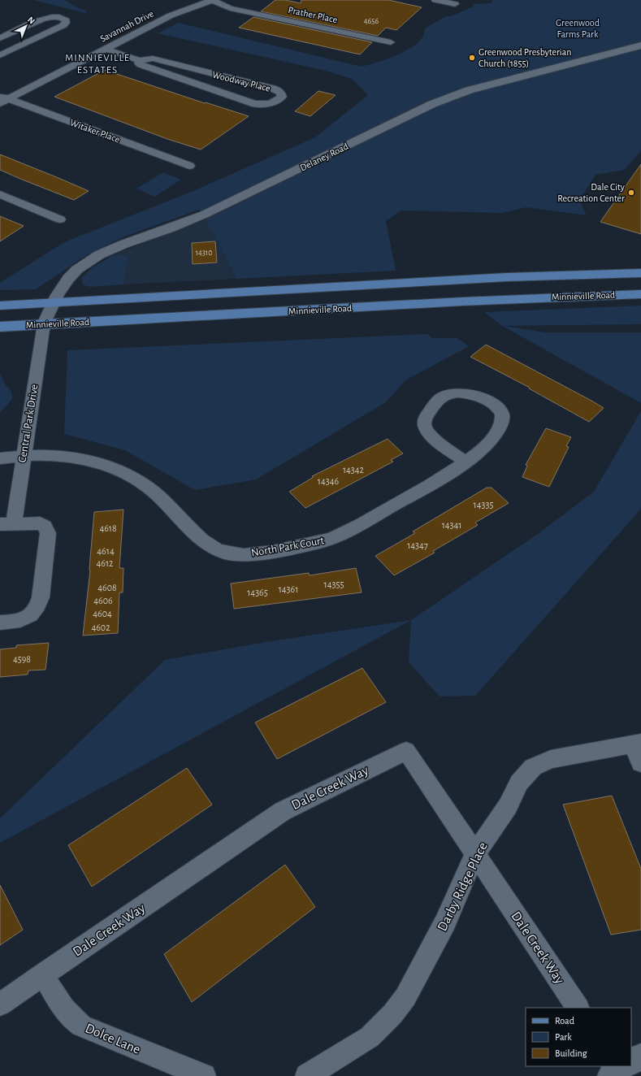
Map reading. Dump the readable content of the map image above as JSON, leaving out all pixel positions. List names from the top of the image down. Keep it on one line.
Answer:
{"streets":{"main road":["Minnieville Road"],"street":["Prather Place","Savannah Drive","Woodway Place","Witaker Place","Delaney Road","Central Park Drive","North Park Court","Dale Creek Way","Darby Ridge Place","Dolce Lane"]},"crossings":[["Prather Place","Savannah Drive"],["Savannah Drive","Woodway Place"],["Savannah Drive","Witaker Place"],["Delaney Road","Minnieville Road"],["Delaney Road","Central Park Drive"],["Minnieville Road","Central Park Drive"],["Central Park Drive","North Park Court"],["Dale Creek Way","Darby Ridge Place"],["Dale Creek Way","Dolce Lane"]],"districts":["MINNIEVILLE ESTATES"],"parks":["Greenwood Farms Park"],"places":["Greenwood Presbyterian Church (1855)","Dale City Recreation Center"],"house_numbers":["4656","14310","14342","14346","14335","14341","4618","14347","4614","4612","14355","4608","14361","14365","4606","4604","4602","4598"],"legend":["Road","Park","Building"],"north":"top right"}
